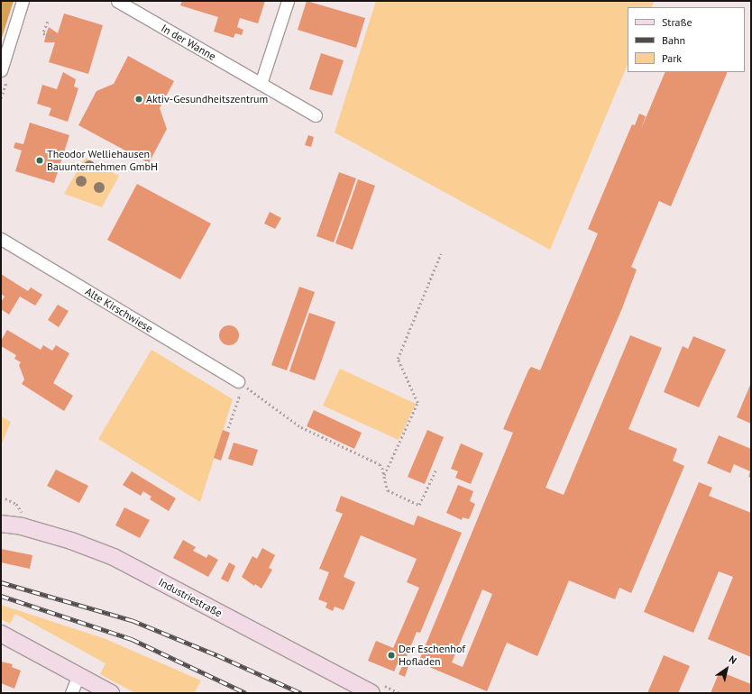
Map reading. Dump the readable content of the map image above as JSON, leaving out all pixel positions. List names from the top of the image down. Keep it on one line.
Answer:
{"streets":{"street":["In der Wanne","Alte Kirschwiese","Industriestraße"]},"places":["Aktiv-Gesundheitszentrum","Theodor Welliehausen Bauunternehmen GmbH","Der Eschenhof Hofladen"],"legend":["Straße","Bahn","Park"],"north":"top right"}
